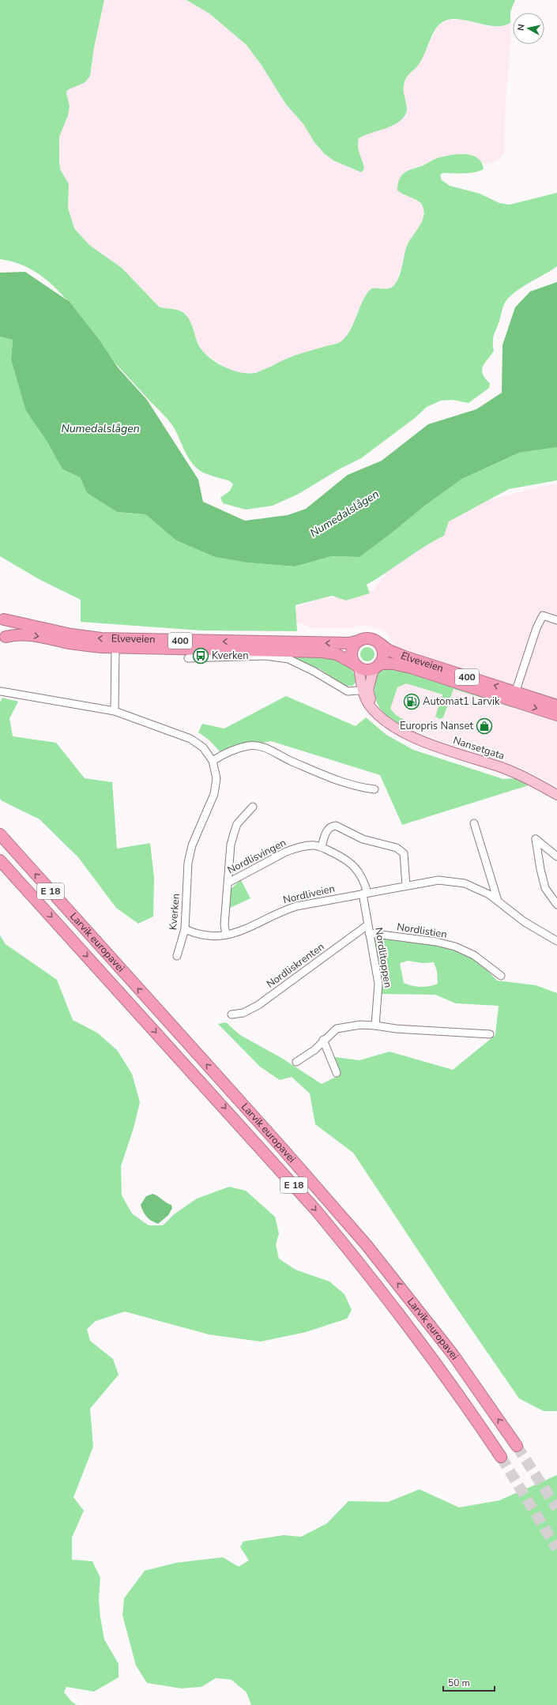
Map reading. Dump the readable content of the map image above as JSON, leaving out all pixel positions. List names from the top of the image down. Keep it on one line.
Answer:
{"streets":{"highway":["Elveveien","400","E 18","Larvik europavei"],"main road":["Nansetgata"],"street":["Nordlisvingen","Nordliveien","Kverken","Nordlistien","Nordlitoppen","Nordliskrenten"]},"crossings":[["Elveveien","400"],["Elveveien","Nansetgata"],["400","Nansetgata"],["Nordlisvingen","Nordliveien"],["Nordlisvingen","Nordlitoppen"],["Nordliveien","Kverken"],["Nordliveien","Nordlitoppen"],["Nordlistien","Nordlitoppen"],["Nordlitoppen","Nordliskrenten"]],"water":["Numedalslågen"],"places":{"bus stop":["Kverken"],"fuel station":["Automat1 Larvik"],"shop":["Europris Nanset"]},"scale_bar":"50 m","north":"left"}
